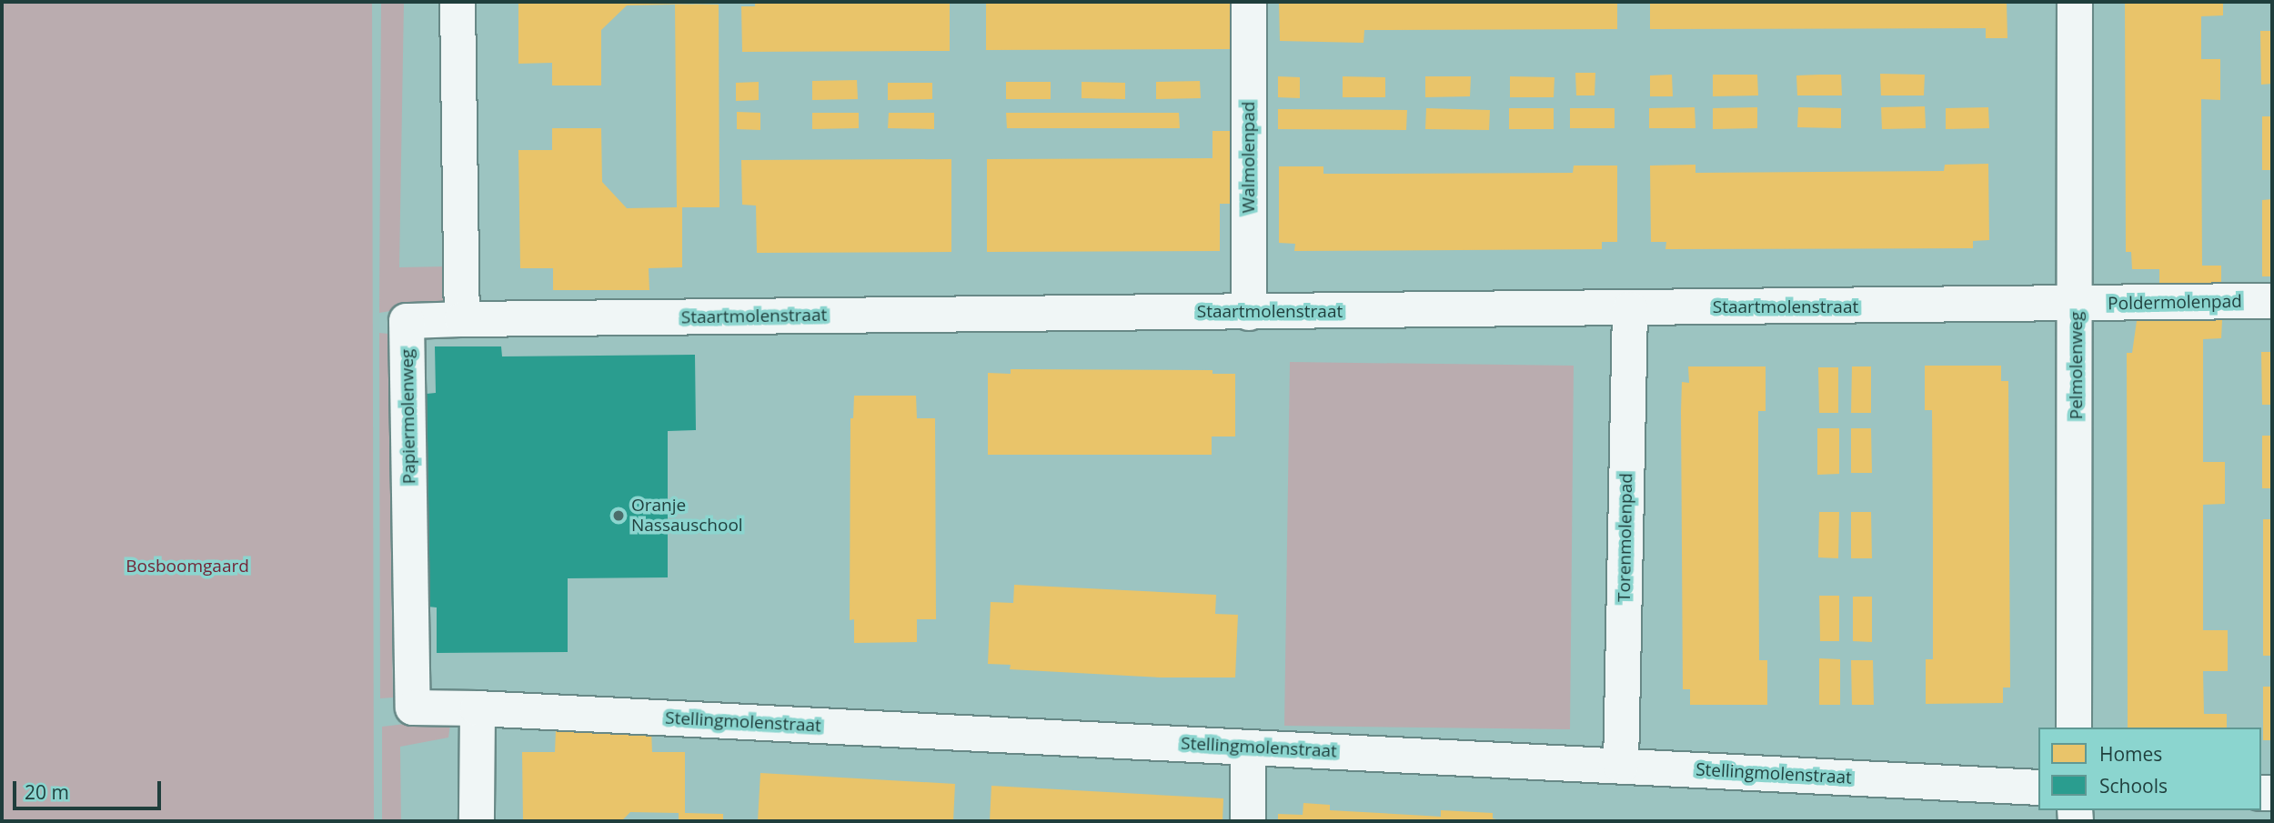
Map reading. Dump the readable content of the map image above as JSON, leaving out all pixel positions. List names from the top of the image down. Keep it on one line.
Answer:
{"streets":{"street":["Walmolenpad","Poldermolenpad","Staartmolenstraat","Pelmolenweg","Papiermolenweg","Torenmolenpad","Stellingmolenstraat"]},"crossings":[["Walmolenpad","Staartmolenstraat"],["Poldermolenpad","Staartmolenstraat"],["Poldermolenpad","Pelmolenweg"],["Staartmolenstraat","Pelmolenweg"],["Staartmolenstraat","Papiermolenweg"],["Staartmolenstraat","Torenmolenpad"],["Papiermolenweg","Stellingmolenstraat"],["Torenmolenpad","Stellingmolenstraat"]],"parks":["Bosboomgaard"],"places":["Oranje Nassauschool"],"legend":["Homes","Schools"],"scale_bar":"20 m"}
